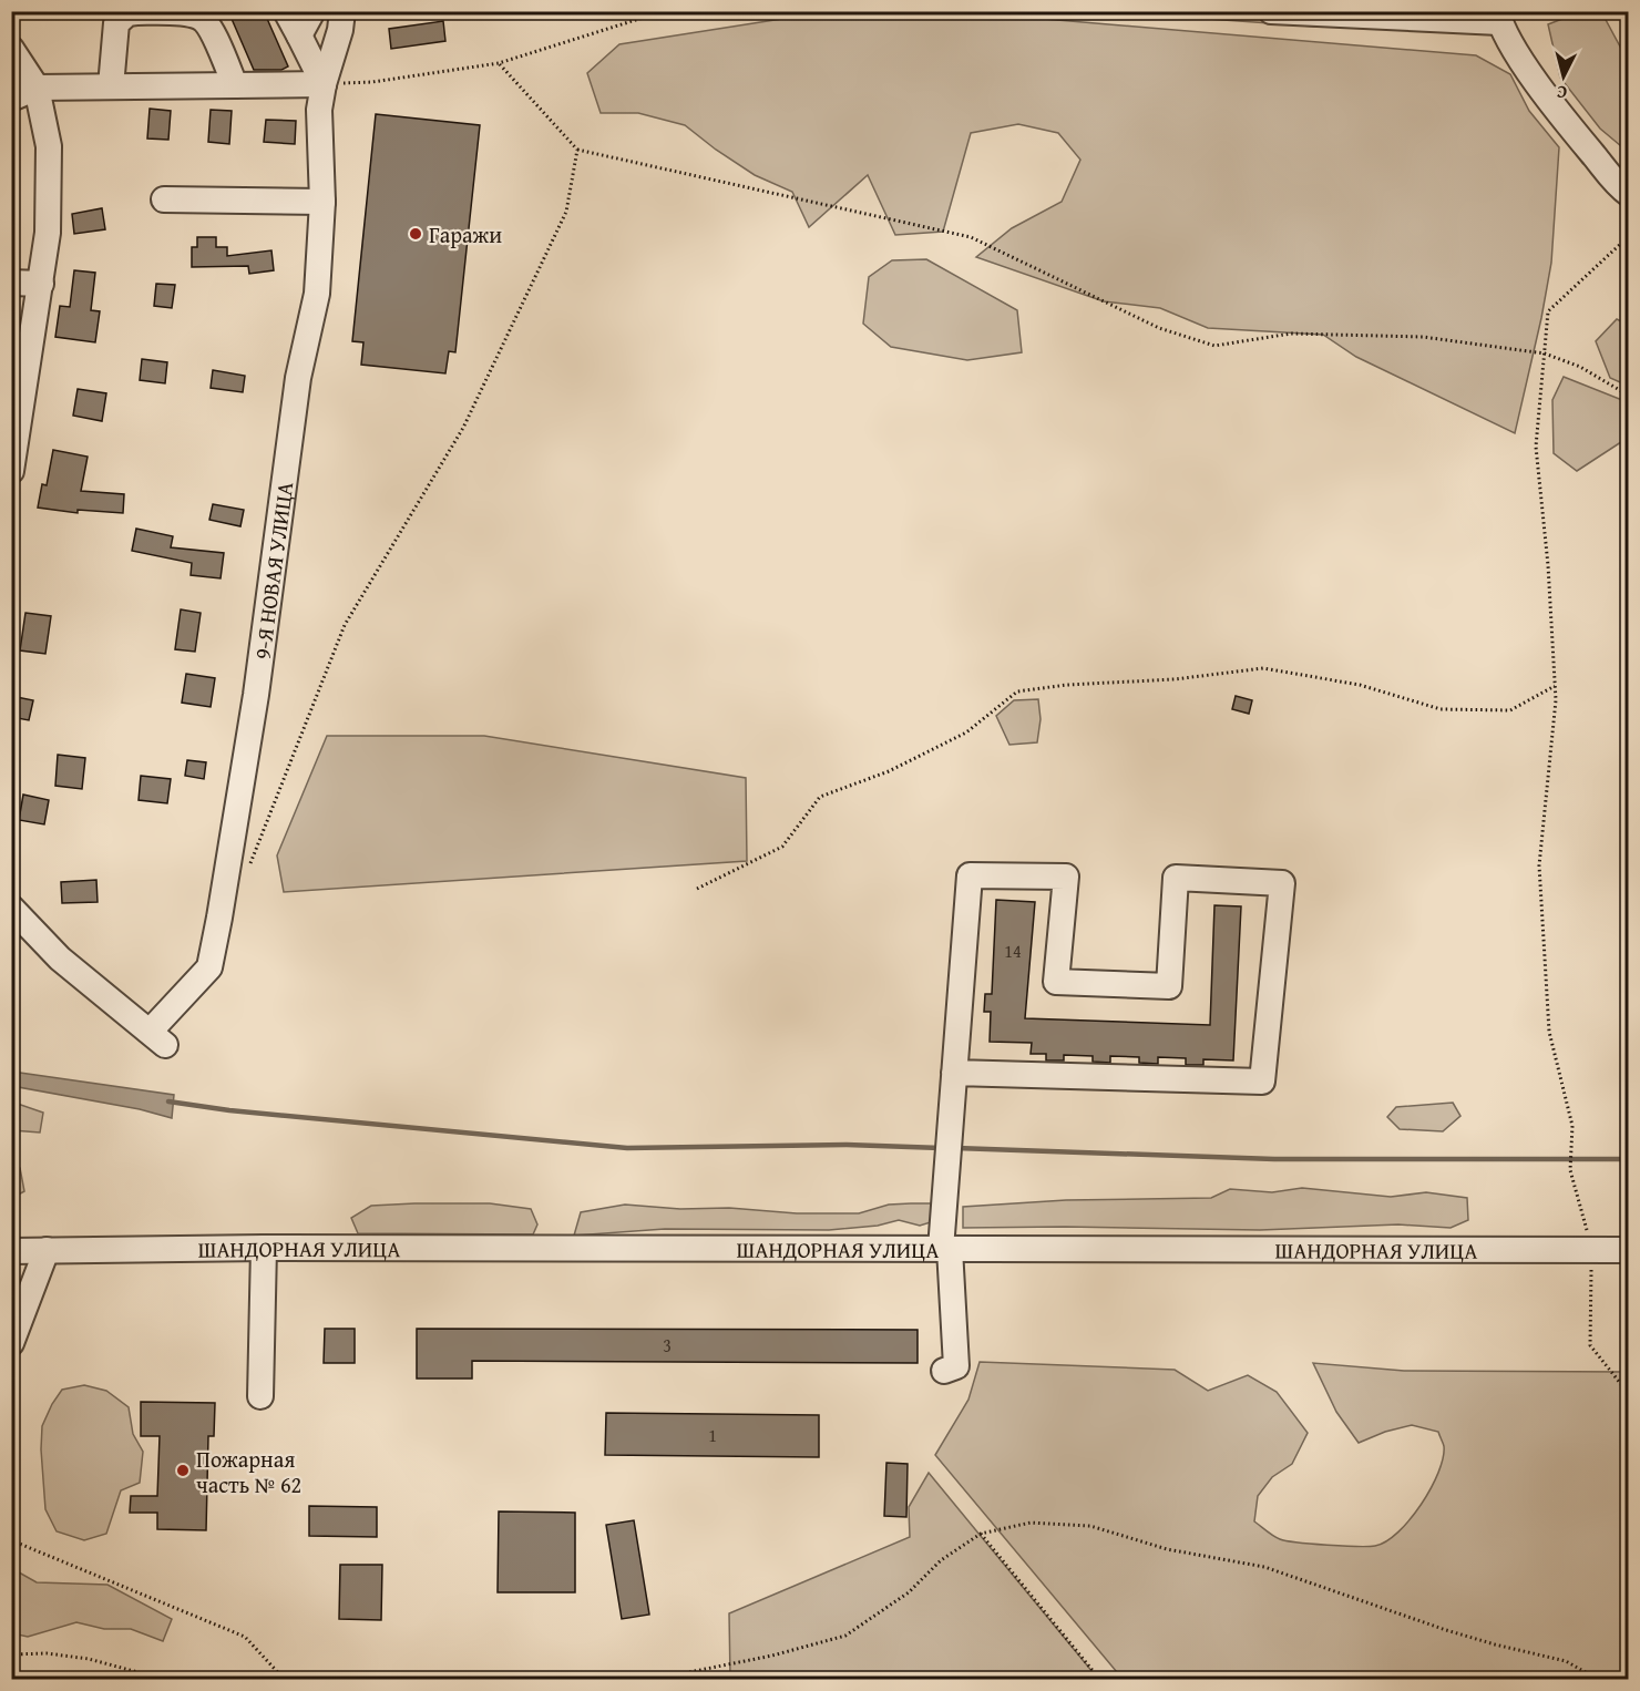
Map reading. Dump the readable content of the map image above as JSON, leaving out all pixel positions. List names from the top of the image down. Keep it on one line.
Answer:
{"streets":{"street":["9-Я НОВАЯ УЛИЦА","ШАНДОРНАЯ УЛИЦА"]},"places":["Гаражи","Пожарная часть № 62"],"house_numbers":["14","3","1"],"north":"bottom"}
